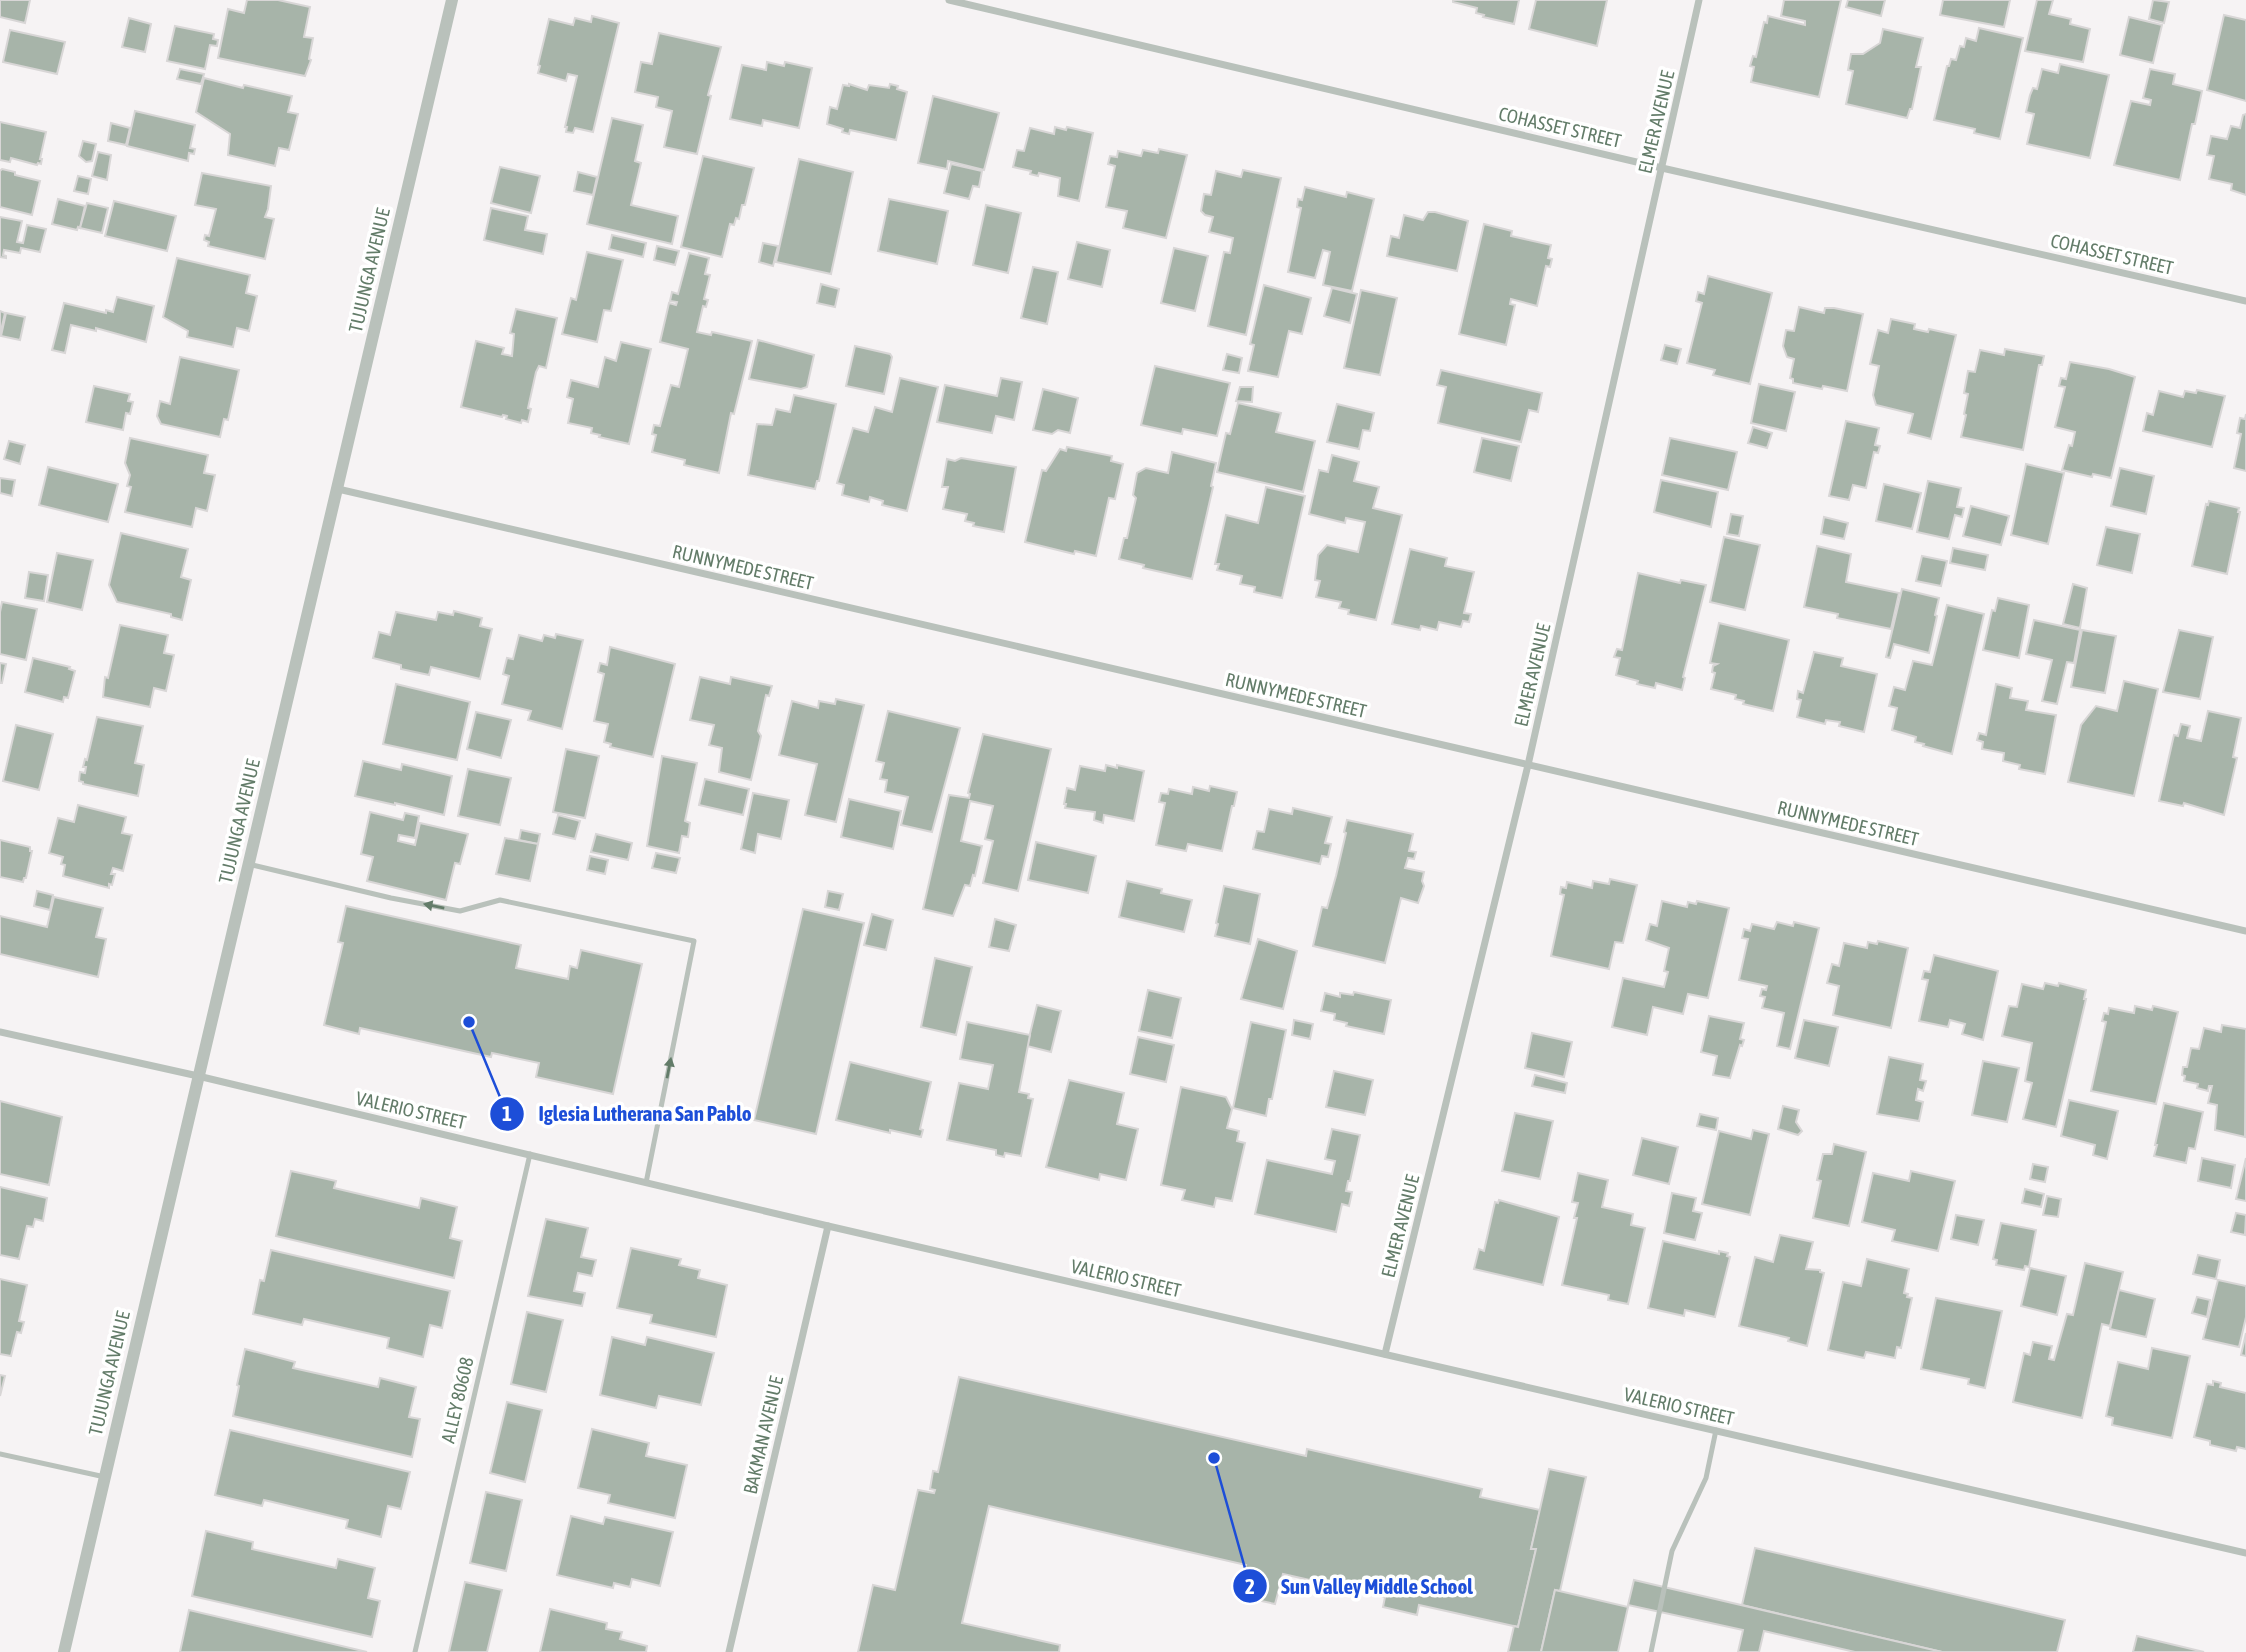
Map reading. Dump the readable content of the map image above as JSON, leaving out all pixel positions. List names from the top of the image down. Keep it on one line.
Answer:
{"streets":{"street":["ELMER AVENUE","COHASSET STREET","TUJUNGA AVENUE","RUNNYMEDE STREET","VALERIO STREET","BAKMAN AVENUE"],"lane":["ALLEY 80608"]},"crossings":[["ELMER AVENUE","COHASSET STREET"],["ELMER AVENUE","RUNNYMEDE STREET"],["ELMER AVENUE","VALERIO STREET"],["TUJUNGA AVENUE","RUNNYMEDE STREET"],["TUJUNGA AVENUE","VALERIO STREET"],["VALERIO STREET","ALLEY 80608"],["VALERIO STREET","BAKMAN AVENUE"]],"places":["Iglesia Lutherana San Pablo","Sun Valley Middle School"]}
